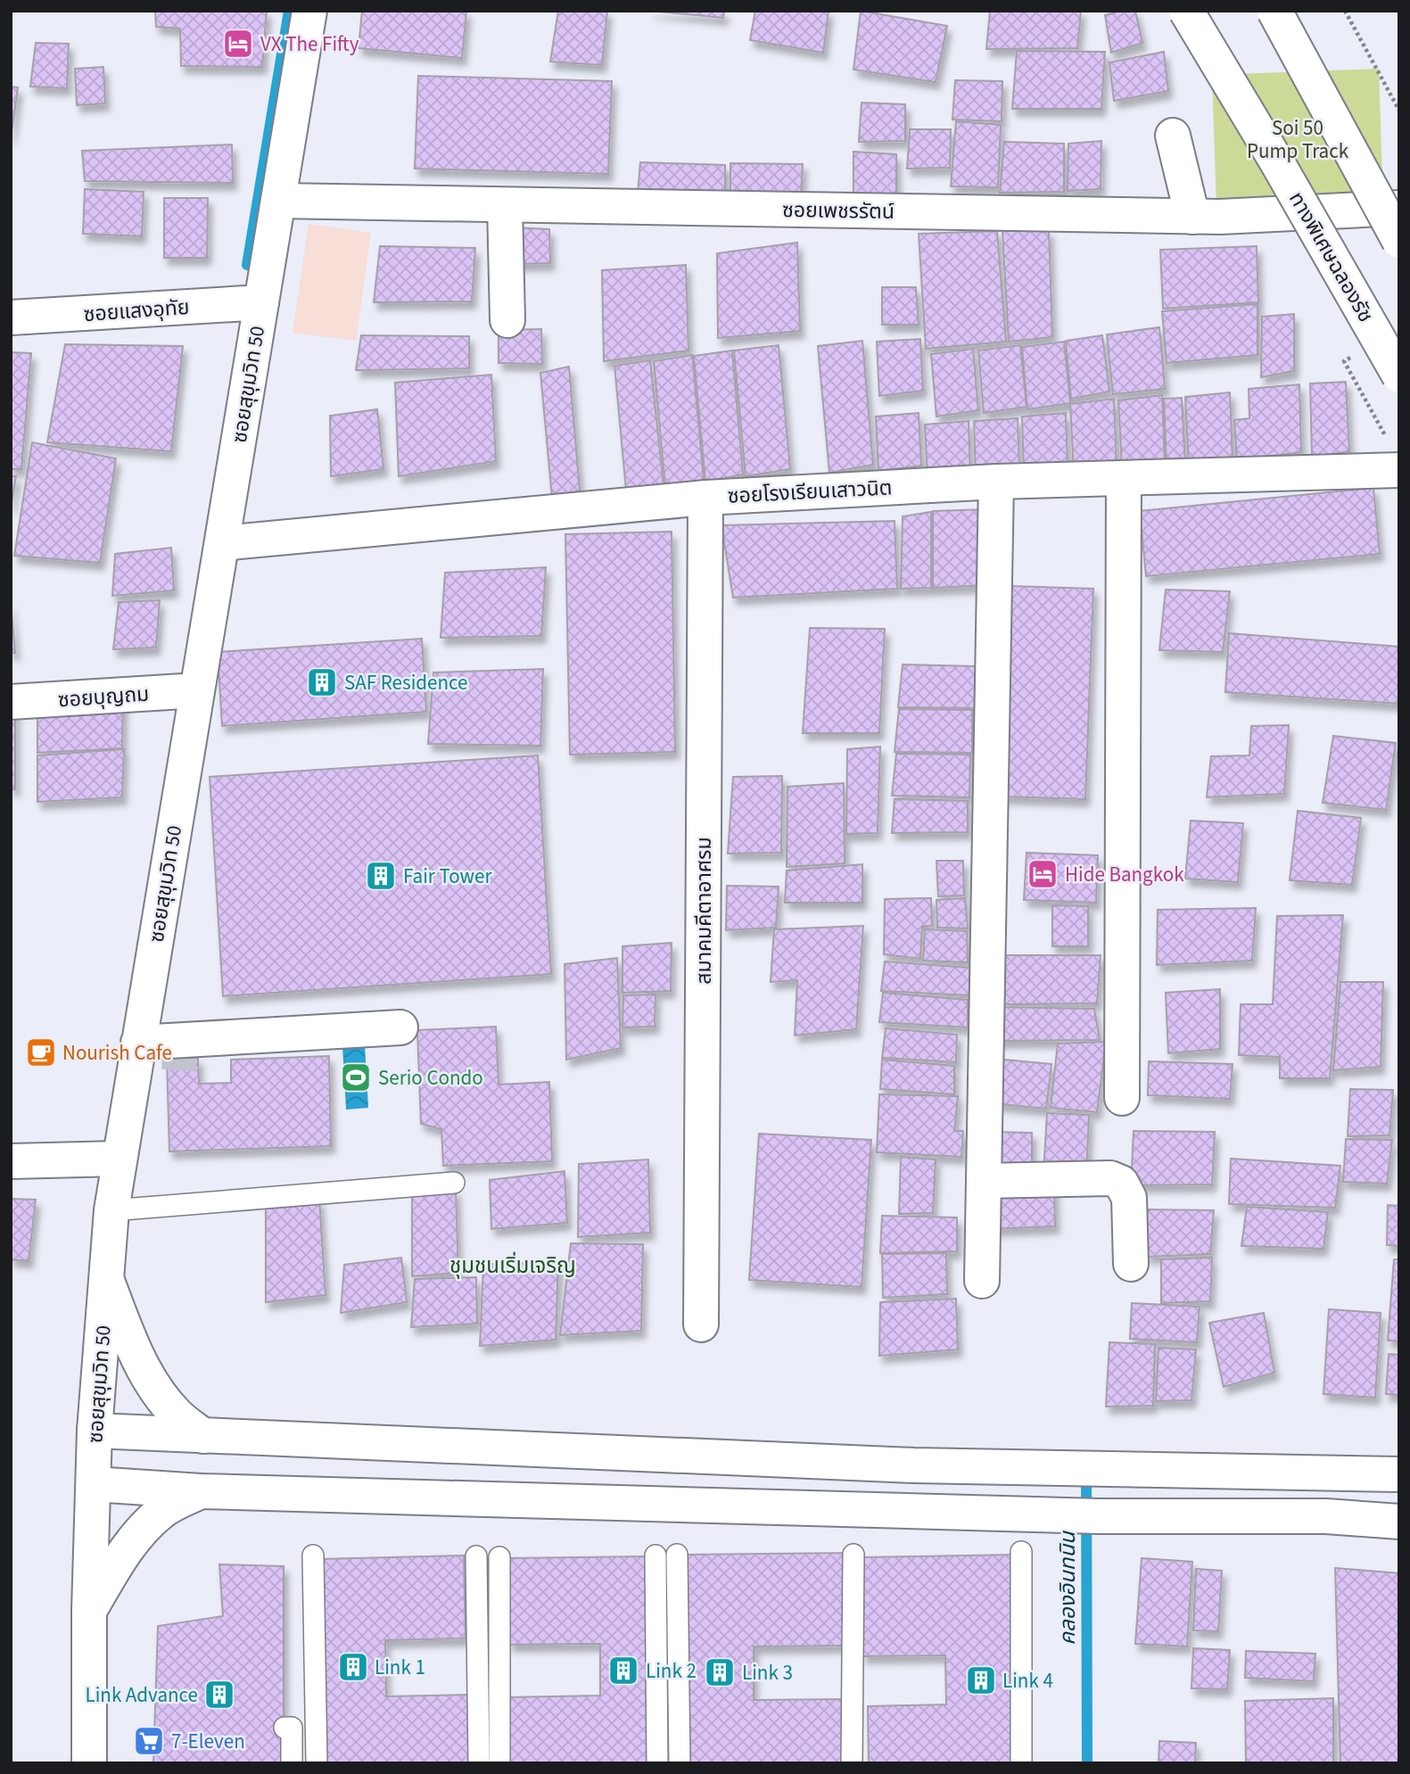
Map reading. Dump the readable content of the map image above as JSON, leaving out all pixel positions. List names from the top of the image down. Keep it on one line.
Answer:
{"streets":{"main road":["ซอยเพชรรัตน์","ทางพิเศษฉลองรัช","ซอยแสงอุทัย","ซอยสุขุมวิท 50","ซอยโรงเรียนเสาวนิต","ซอยบุญถม","สมาคมคีตาอาศรม"]},"crossings":[["ซอยเพชรรัตน์","ซอยสุขุมวิท 50"],["ซอยแสงอุทัย","ซอยสุขุมวิท 50"],["ซอยสุขุมวิท 50","ซอยโรงเรียนเสาวนิต"],["ซอยสุขุมวิท 50","ซอยบุญถม"],["ซอยโรงเรียนเสาวนิต","สมาคมคีตาอาศรม"]],"districts":["ชุมชนเริ่มเจริญ"],"water":["คลองอินทนิน"],"parks":["Soi 50 Pump Track"],"places":{"hotel":["VX The Fifty","Hide Bangkok"],"building":["SAF Residence","Fair Tower","Link 1","Link 2","Link 3","Link 4","Link Advance"],"cafe":["Nourish Cafe"],"sports":["Serio Condo"],"supermarket":["7-Eleven"]}}
